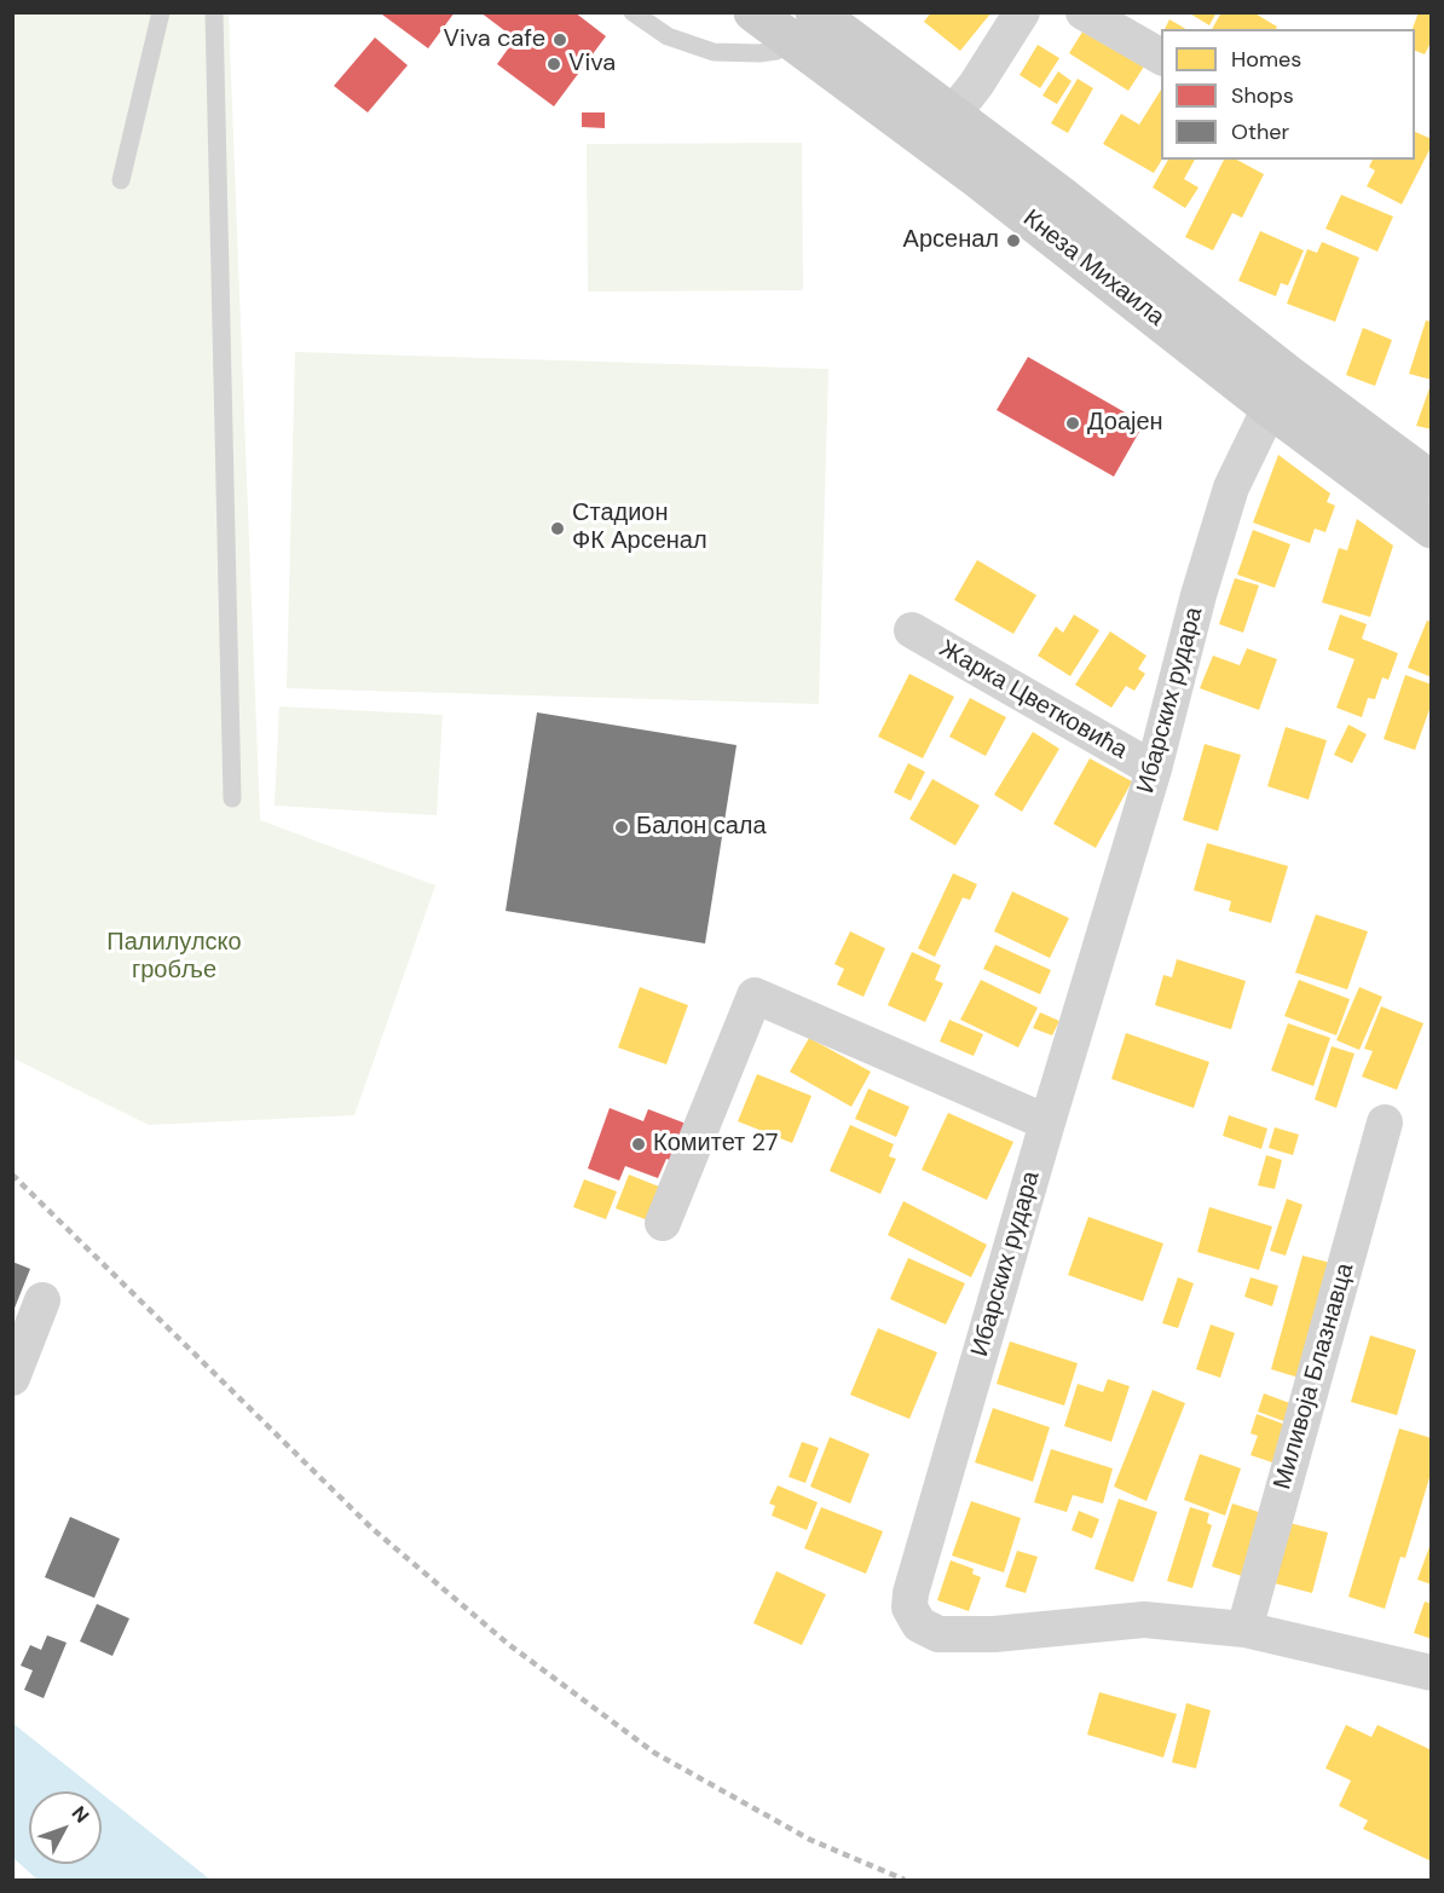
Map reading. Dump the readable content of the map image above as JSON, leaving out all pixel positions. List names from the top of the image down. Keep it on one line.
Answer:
{"streets":{"main road":["Кнеза Михаила"],"street":["Жарка Цветковића","Ибарских рудара","Миливоја Блазнавца"]},"crossings":[["Кнеза Михаила","Ибарских рудара"],["Жарка Цветковића","Ибарских рудара"],["Ибарских рудара","Миливоја Блазнавца"]],"parks":["Палилулско гробље"],"places":["Viva cafe","Viva","Арсенал","Доајен","Стадион ФК Арсенал","Балон сала","Комитет 27"],"legend":["Homes","Shops","Other"],"north":"top right"}
